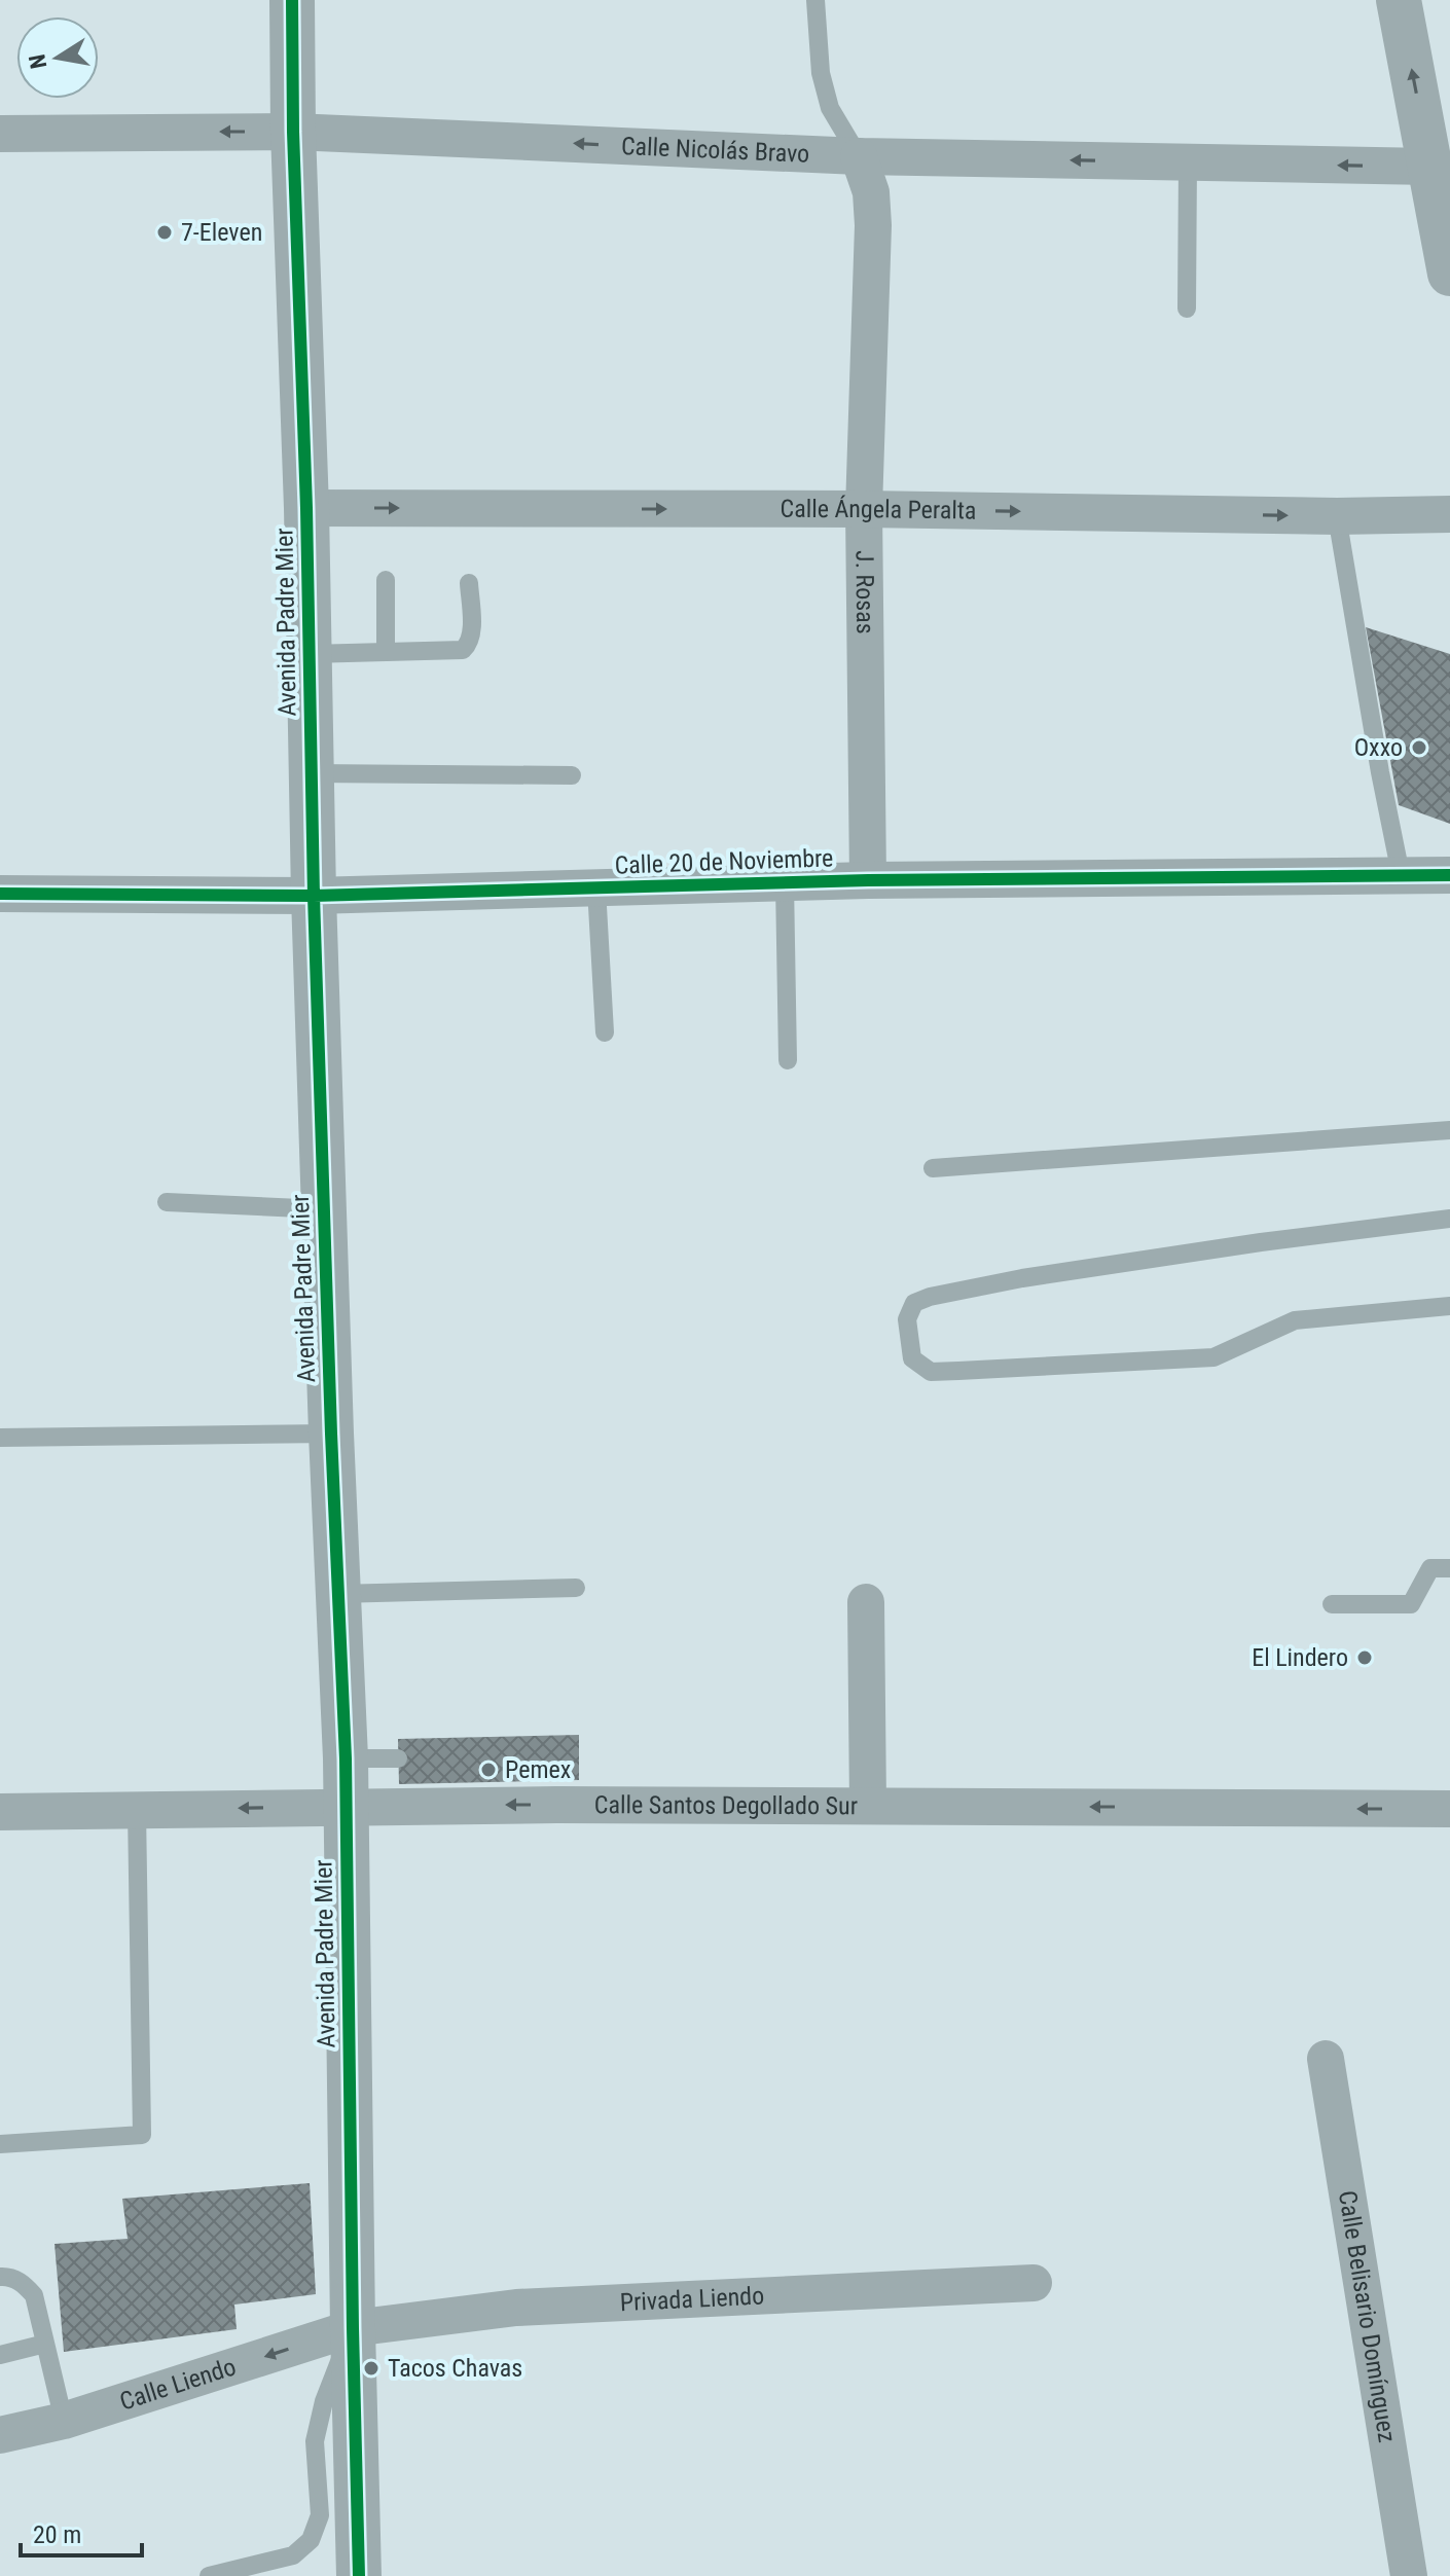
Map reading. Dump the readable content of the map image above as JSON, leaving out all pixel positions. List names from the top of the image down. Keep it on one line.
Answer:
{"streets":{"street":["Calle Nicolás Bravo","Calle Ángela Peralta","J. Rosas","Avenida Padre Mier","Calle 20 de Noviembre","Calle Santos Degollado Sur","Privada Liendo","Calle Belisario Domínguez","Calle Liendo"]},"crossings":[["Calle Nicolás Bravo","J. Rosas"],["Calle Nicolás Bravo","Avenida Padre Mier"],["Calle Ángela Peralta","J. Rosas"],["Calle Ángela Peralta","Avenida Padre Mier"],["J. Rosas","Calle 20 de Noviembre"],["Avenida Padre Mier","Calle 20 de Noviembre"],["Avenida Padre Mier","Calle Santos Degollado Sur"],["Avenida Padre Mier","Privada Liendo"],["Avenida Padre Mier","Calle Liendo"],["Privada Liendo","Calle Liendo"]],"one_way":["Calle Nicolás Bravo","Calle Ángela Peralta","Calle Santos Degollado Sur","Calle Liendo"],"places":["7-Eleven","Oxxo","El Lindero","Pemex","Tacos Chavas"],"scale_bar":"20 m","north":"left"}
